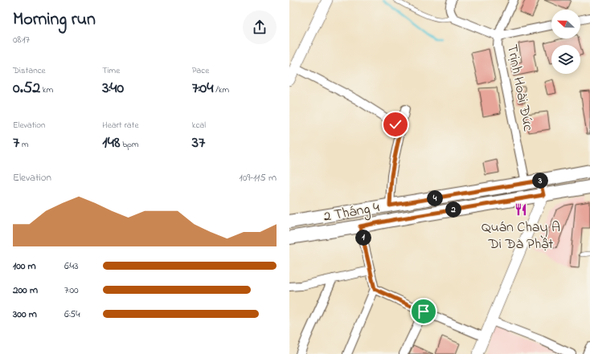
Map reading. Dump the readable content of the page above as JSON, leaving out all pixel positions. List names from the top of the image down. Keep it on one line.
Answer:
{"streets":{"main road":["2 Tháng 4"],"street":["Trịnh Hoài Đức"]},"crossings":[["Trịnh Hoài Đức","2 Tháng 4"]],"places":{"restaurant":["Quán Chay A Di Đà Phật"]},"north":"left","page":{"heading":["Morning run","08:17"],"stats":[["Distance","0.52 km"],["Time","3:40"],["Pace","7:04 /km"],["Elevation","7 m"],["Heart rate","148 bpm"],["kcal","37"]],"chart":["Elevation","109–115 m"],"pins":["3","4","2","1"],"list":[{"name":"100 m","note":"6:43"},{"name":"200 m","note":"7:00"},{"name":"300 m","note":"6:54"}]}}
